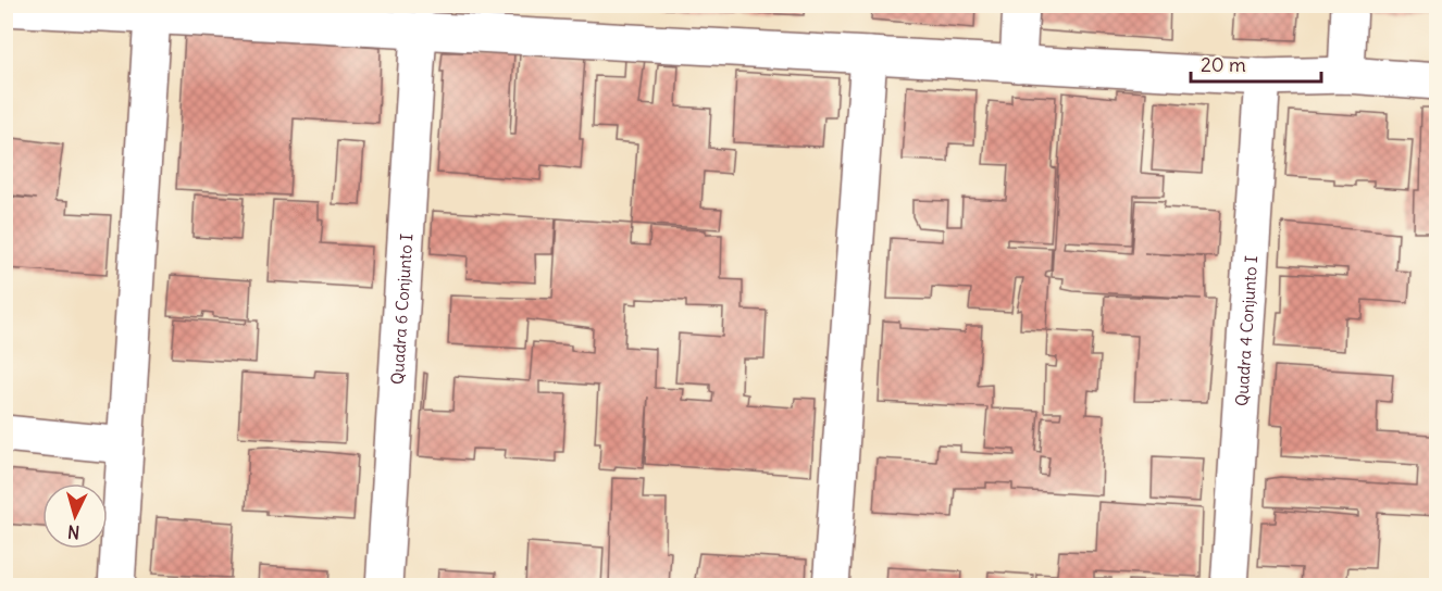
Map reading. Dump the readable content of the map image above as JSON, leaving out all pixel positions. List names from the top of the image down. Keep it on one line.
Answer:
{"streets":{"street":["Quadra 6 Conjunto I","Quadra 4 Conjunto I"]},"scale_bar":"20 m","north":"bottom"}
